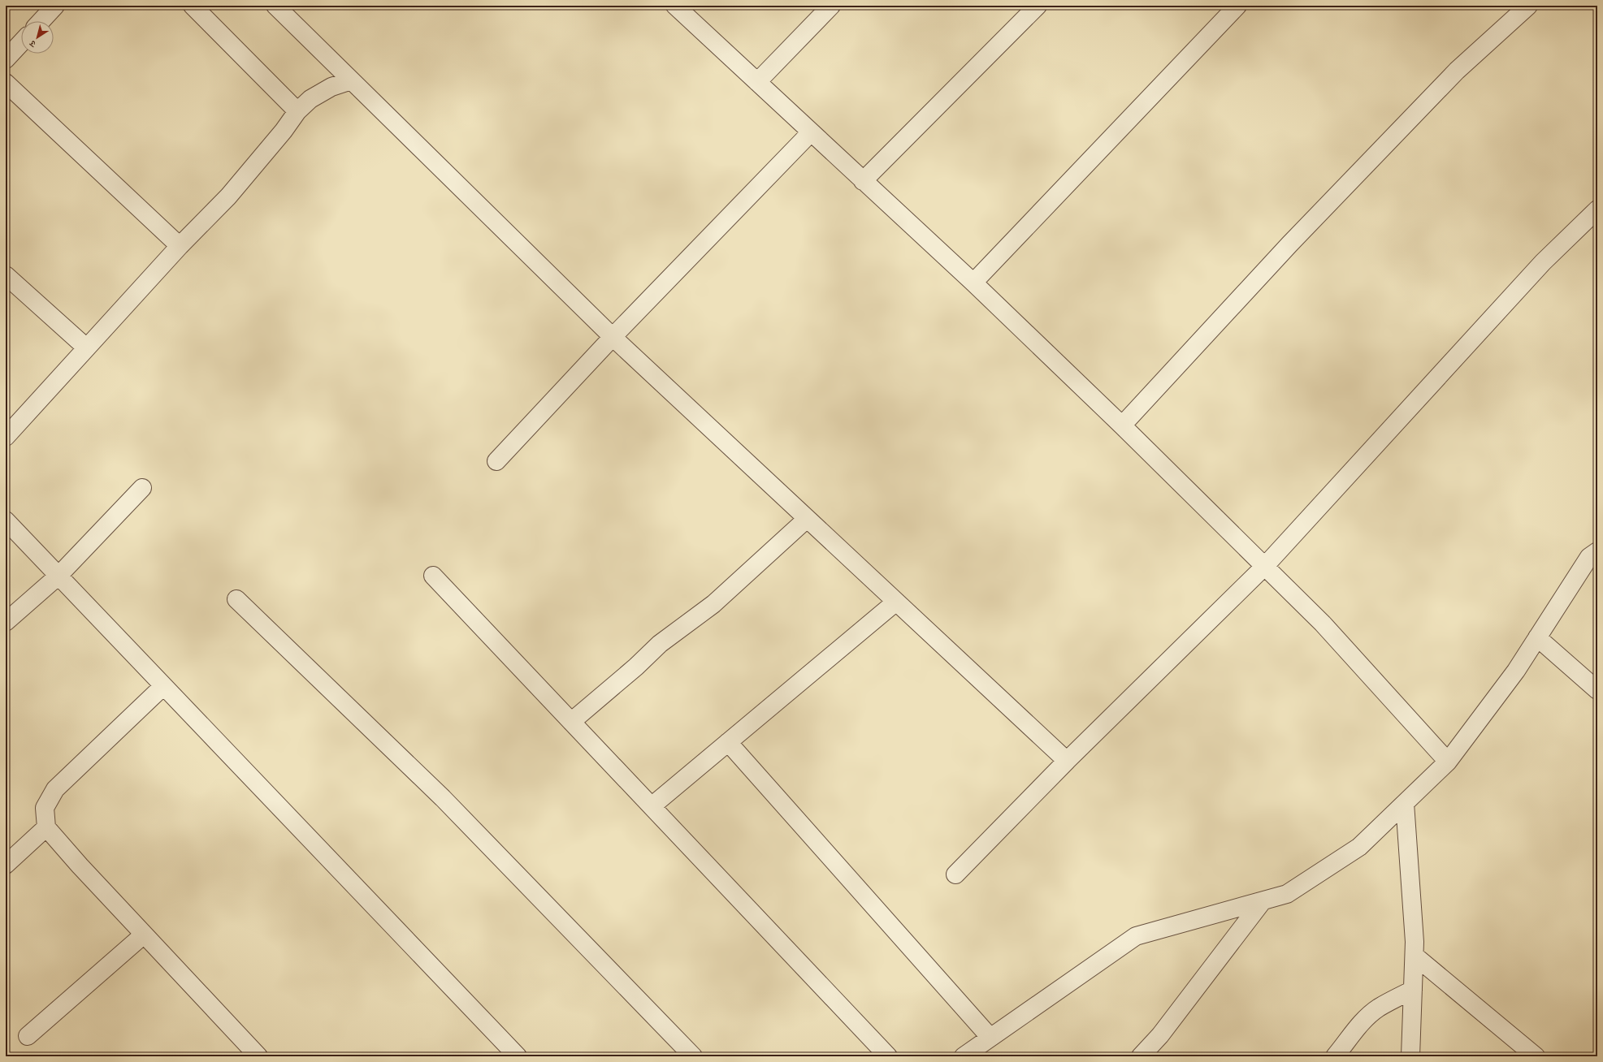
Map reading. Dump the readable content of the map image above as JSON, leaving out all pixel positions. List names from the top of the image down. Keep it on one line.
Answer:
{"north":"bottom left"}
